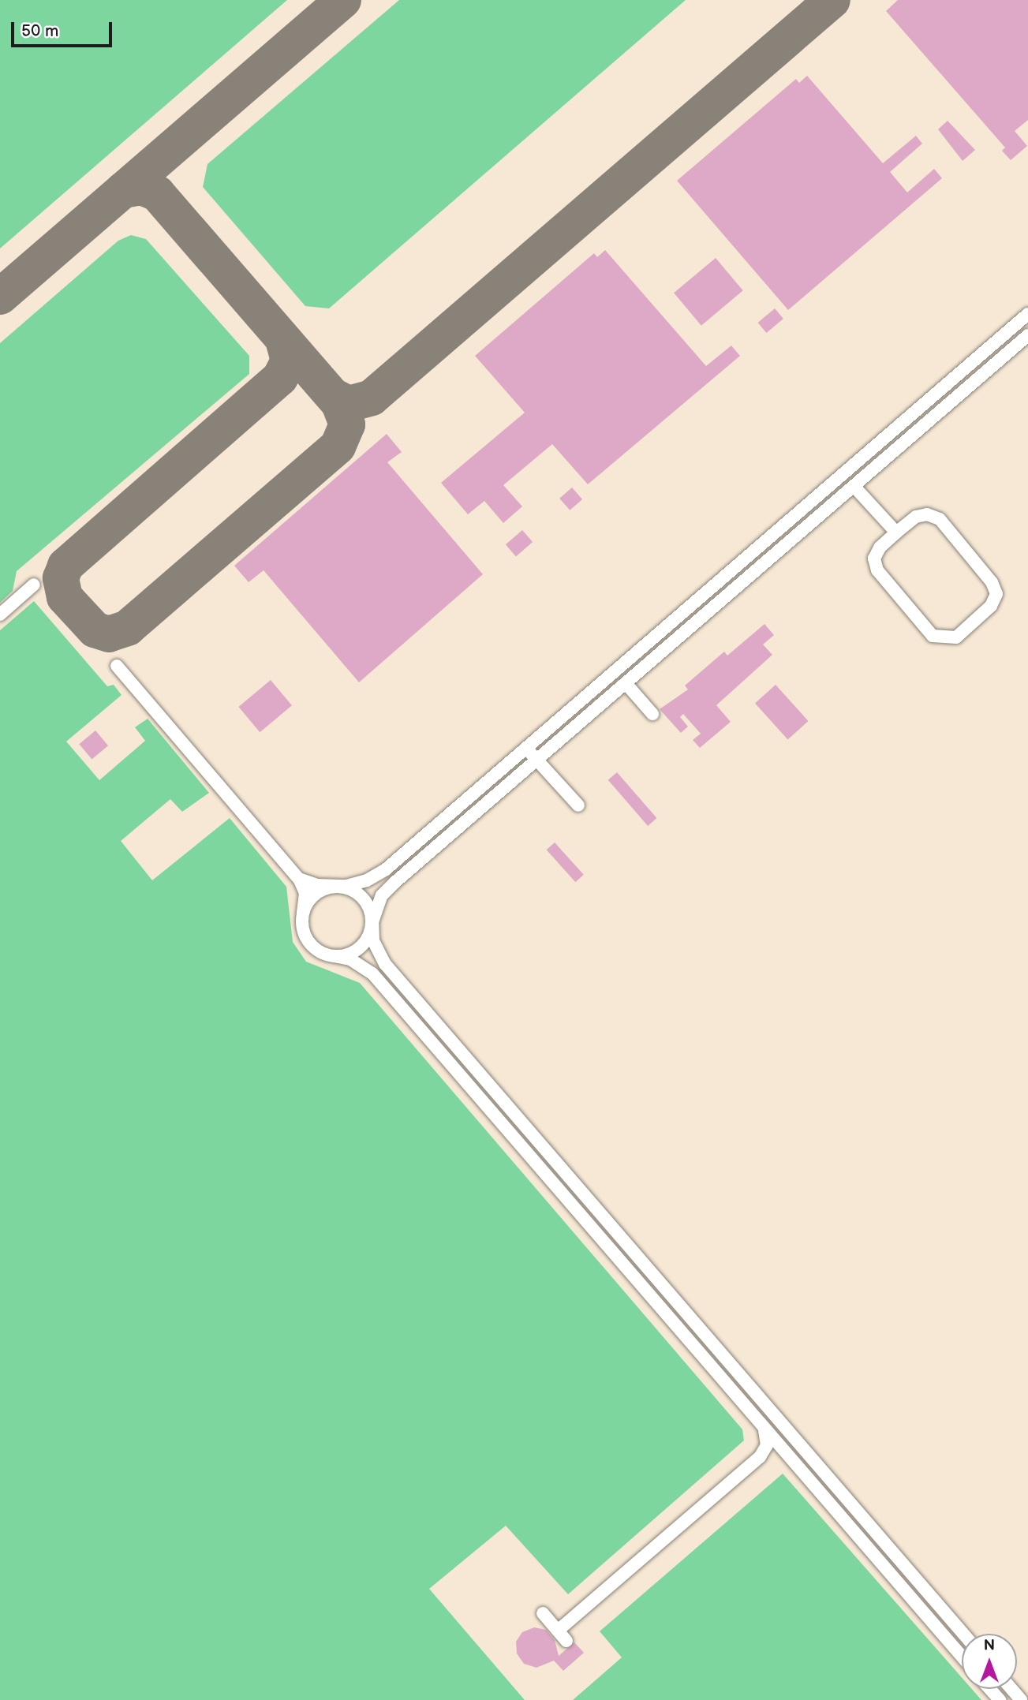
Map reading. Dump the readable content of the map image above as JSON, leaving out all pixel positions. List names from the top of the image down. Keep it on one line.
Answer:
{"scale_bar":"50 m","north":"top"}
